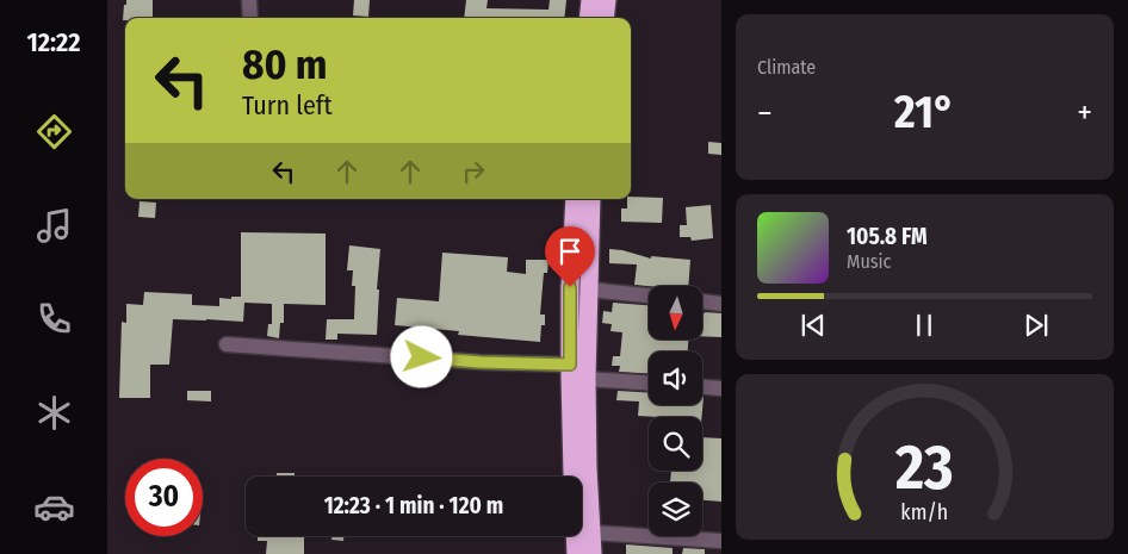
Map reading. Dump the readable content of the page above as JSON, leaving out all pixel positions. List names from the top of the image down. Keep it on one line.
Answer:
{"north":"bottom","page":{"tabs":"12:22","tile":"Climate","turn":["80 m","Turn left"],"heat":["−","21°","+"],"song":["105.8 FM","Music"],"limit":"30","trip":"12:23 · 1 min · 120 m","gauge":["23","km/h"]}}
